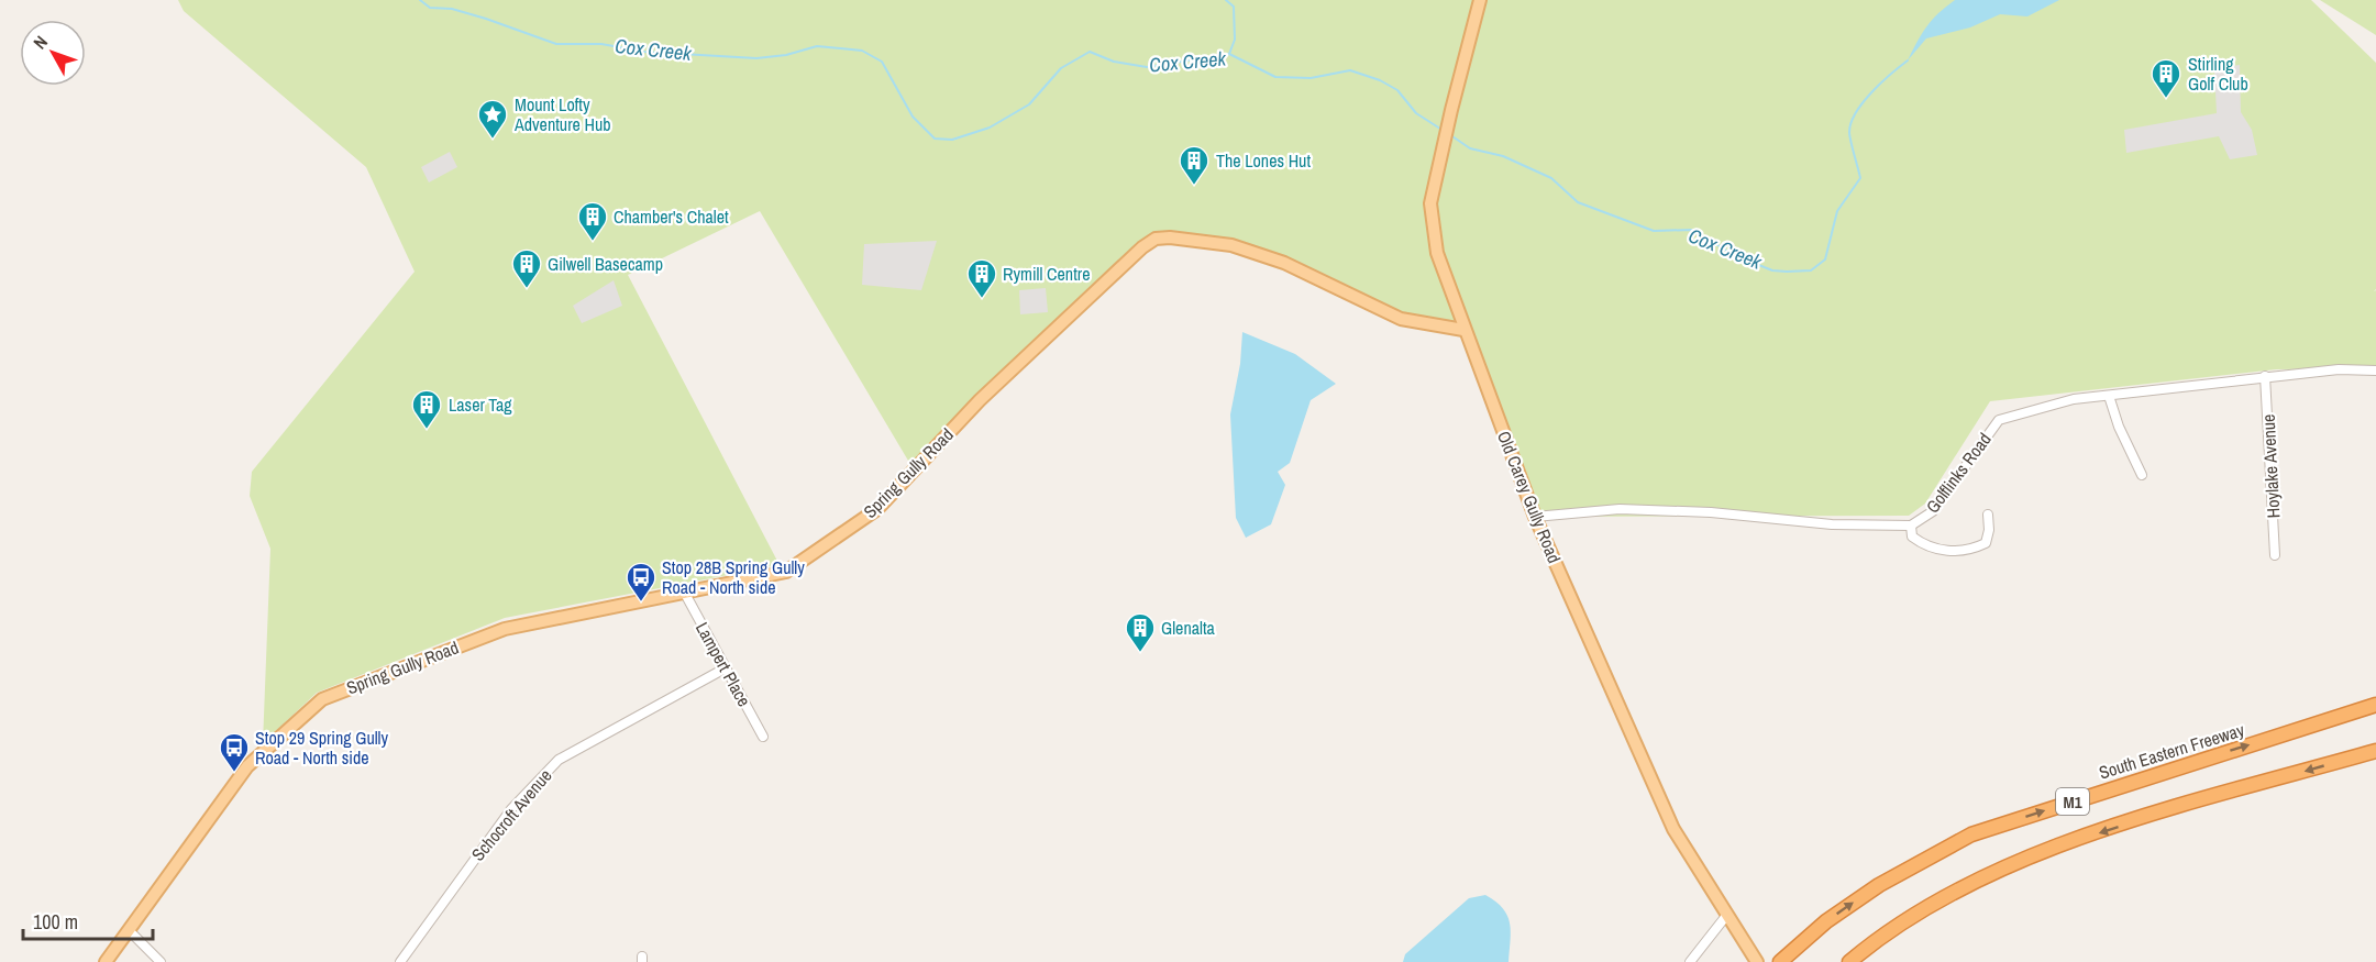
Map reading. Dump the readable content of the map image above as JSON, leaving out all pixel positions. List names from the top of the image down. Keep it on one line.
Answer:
{"streets":{"highway":["South Eastern Freeway","M1"],"main road":["Spring Gully Road","Old Carey Gully Road"],"street":["Hoylake Avenue","Golflinks Road","Lampert Place","Schocroft Avenue"]},"crossings":[["Hoylake Avenue","Golflinks Road"],["Spring Gully Road","Old Carey Gully Road"],["Spring Gully Road","Lampert Place"],["Golflinks Road","Old Carey Gully Road"],["Lampert Place","Schocroft Avenue"]],"water":["Cox Creek"],"places":{"building":["Stirling Golf Club","The Lones Hut","Chamber's Chalet","Gilwell Basecamp","Rymill Centre","Laser Tag","Glenalta"],"place":["Mount Lofty Adventure Hub"],"bus stop":["Stop 28B Spring Gully Road - North side","Stop 29 Spring Gully Road - North side"]},"scale_bar":"100 m","north":"top left"}
